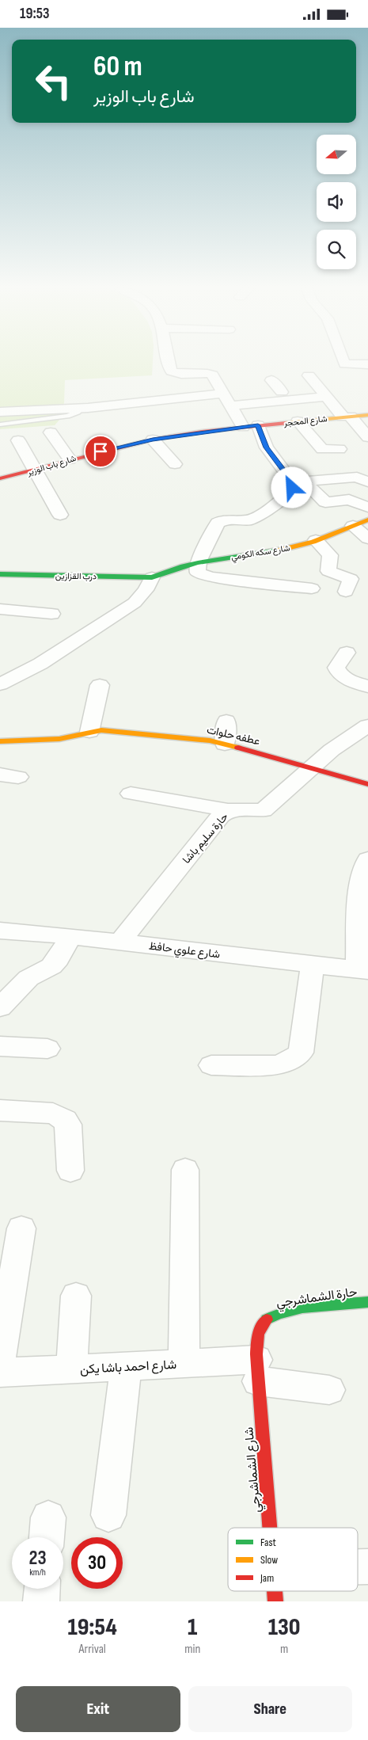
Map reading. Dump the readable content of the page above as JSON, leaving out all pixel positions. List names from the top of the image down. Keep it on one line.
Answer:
{"streets":{"street":["شارع المحجر","شارع باب الوزير","شارع سكه الكومي","درب القزازين","عطفه حلوات","حارة سليم باشا","شارع علوي حافظ","حارة الشماشرجي","شارع احمد باشا يكن","شارع الشماشرجي"]},"crossings":[["شارع المحجر","شارع باب الوزير"],["شارع سكه الكومي","درب القزازين"],["عطفه حلوات","حارة سليم باشا"],["حارة سليم باشا","شارع علوي حافظ"],["حارة الشماشرجي","شارع احمد باشا يكن"],["حارة الشماشرجي","شارع الشماشرجي"],["شارع احمد باشا يكن","شارع الشماشرجي"]],"legend":["Fast","Slow","Jam"],"north":"left","page":{"status":"19:53","turn":["60 m","شارع باب الوزير"],"speed":"23 km/h","limit":"30","eta":["19:54","Arrival","1","min","130","m"],"buttons":["Exit","Share"]}}
